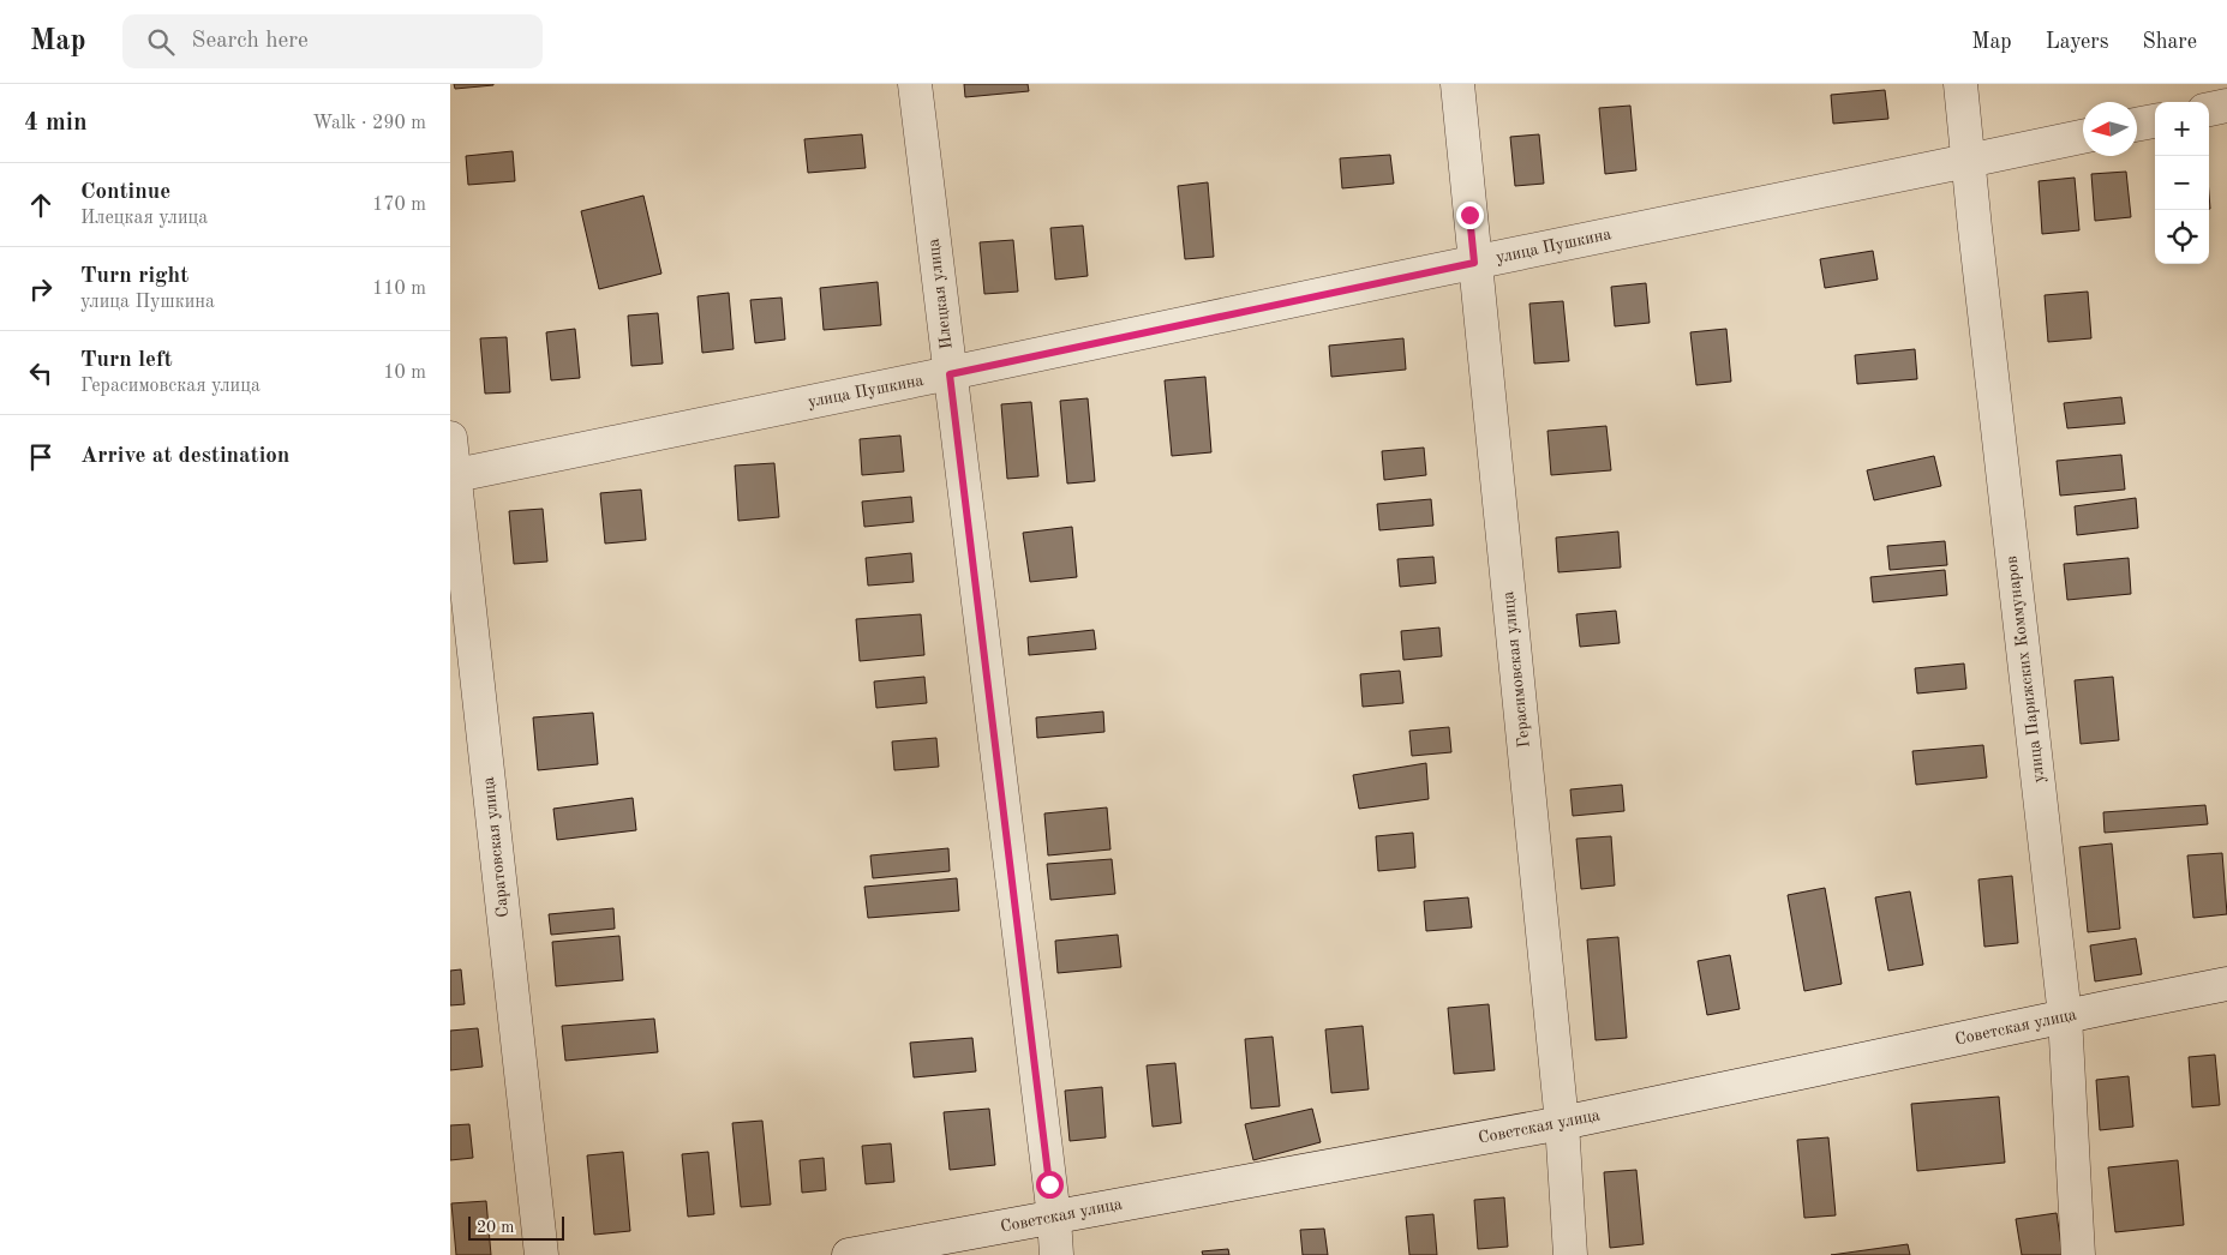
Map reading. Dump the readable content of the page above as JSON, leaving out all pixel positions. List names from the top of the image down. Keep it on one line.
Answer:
{"streets":{"street":["улица Пушкина","Илецкая улица","Герасимовская улица","улица Парижских Коммунаров","Саратовская улица","Советская улица"]},"crossings":[["улица Пушкина","Илецкая улица"],["улица Пушкина","Герасимовская улица"],["улица Пушкина","улица Парижских Коммунаров"],["улица Пушкина","Саратовская улица"],["Илецкая улица","Советская улица"],["Герасимовская улица","Советская улица"],["улица Парижских Коммунаров","Советская улица"]],"scale_bar":"20 m","north":"left","page":{"header":"Map","search":"Search here","nav":["Map","Layers","Share"],"heading":["4 min","Walk · 290 m"],"map_buttons":["+","−"],"list":[["Continue","Илецкая улица","170 m"],["Turn right","улица Пушкина","110 m"],["Turn left","Герасимовская улица","10 m"],"Arrive at destination"],"scale":"20 m"}}
